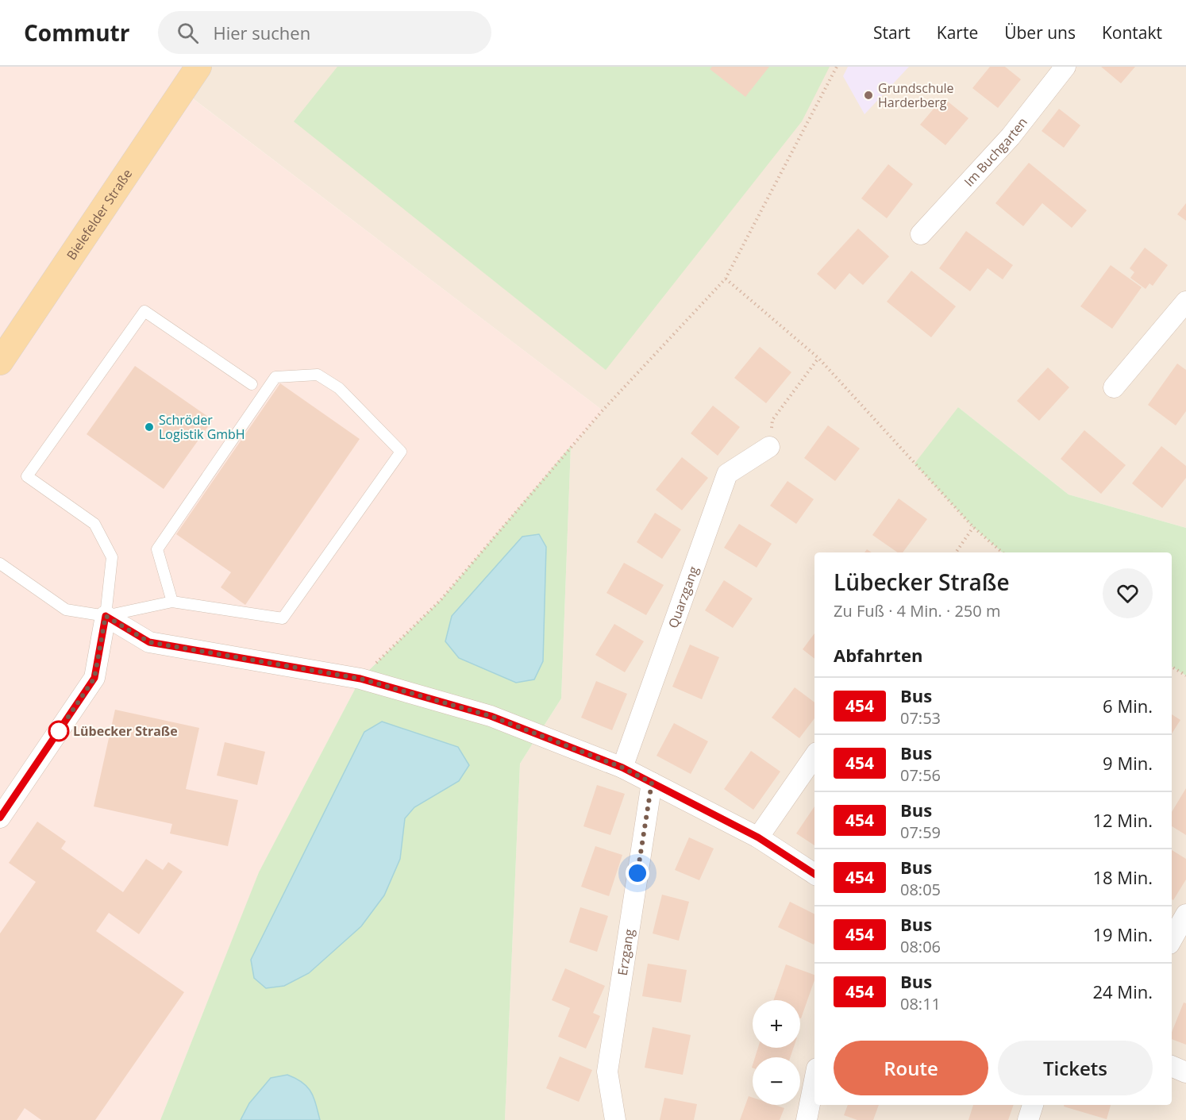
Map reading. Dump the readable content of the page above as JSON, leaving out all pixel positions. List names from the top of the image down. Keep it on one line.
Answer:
{"streets":{"main road":["Bielefelder Straße"],"street":["Im Buchgarten","Quarzgang","Erzgang"]},"places":["Grundschule Harderberg","Schröder Logistik GmbH","Lübecker Straße"],"lines":["bus line 454"],"page":{"header":"Commutr","search":"Hier suchen","nav":["Start","Karte","Über uns","Kontakt"],"heading":[["Lübecker Straße","Zu Fuß · 4 Min. · 250 m"],"Abfahrten"],"list":[{"mark":"454","name":"Bus","note":"07:53","value":"6 Min."},{"mark":"454","name":"Bus","note":"07:56","value":"9 Min."},{"mark":"454","name":"Bus","note":"07:59","value":"12 Min."},{"mark":"454","name":"Bus","note":"08:05","value":"18 Min."},{"mark":"454","name":"Bus","note":"08:06","value":"19 Min."},{"mark":"454","name":"Bus","note":"08:11","value":"24 Min."}],"map_buttons":["+","−"],"buttons":["Route","Tickets"]}}
